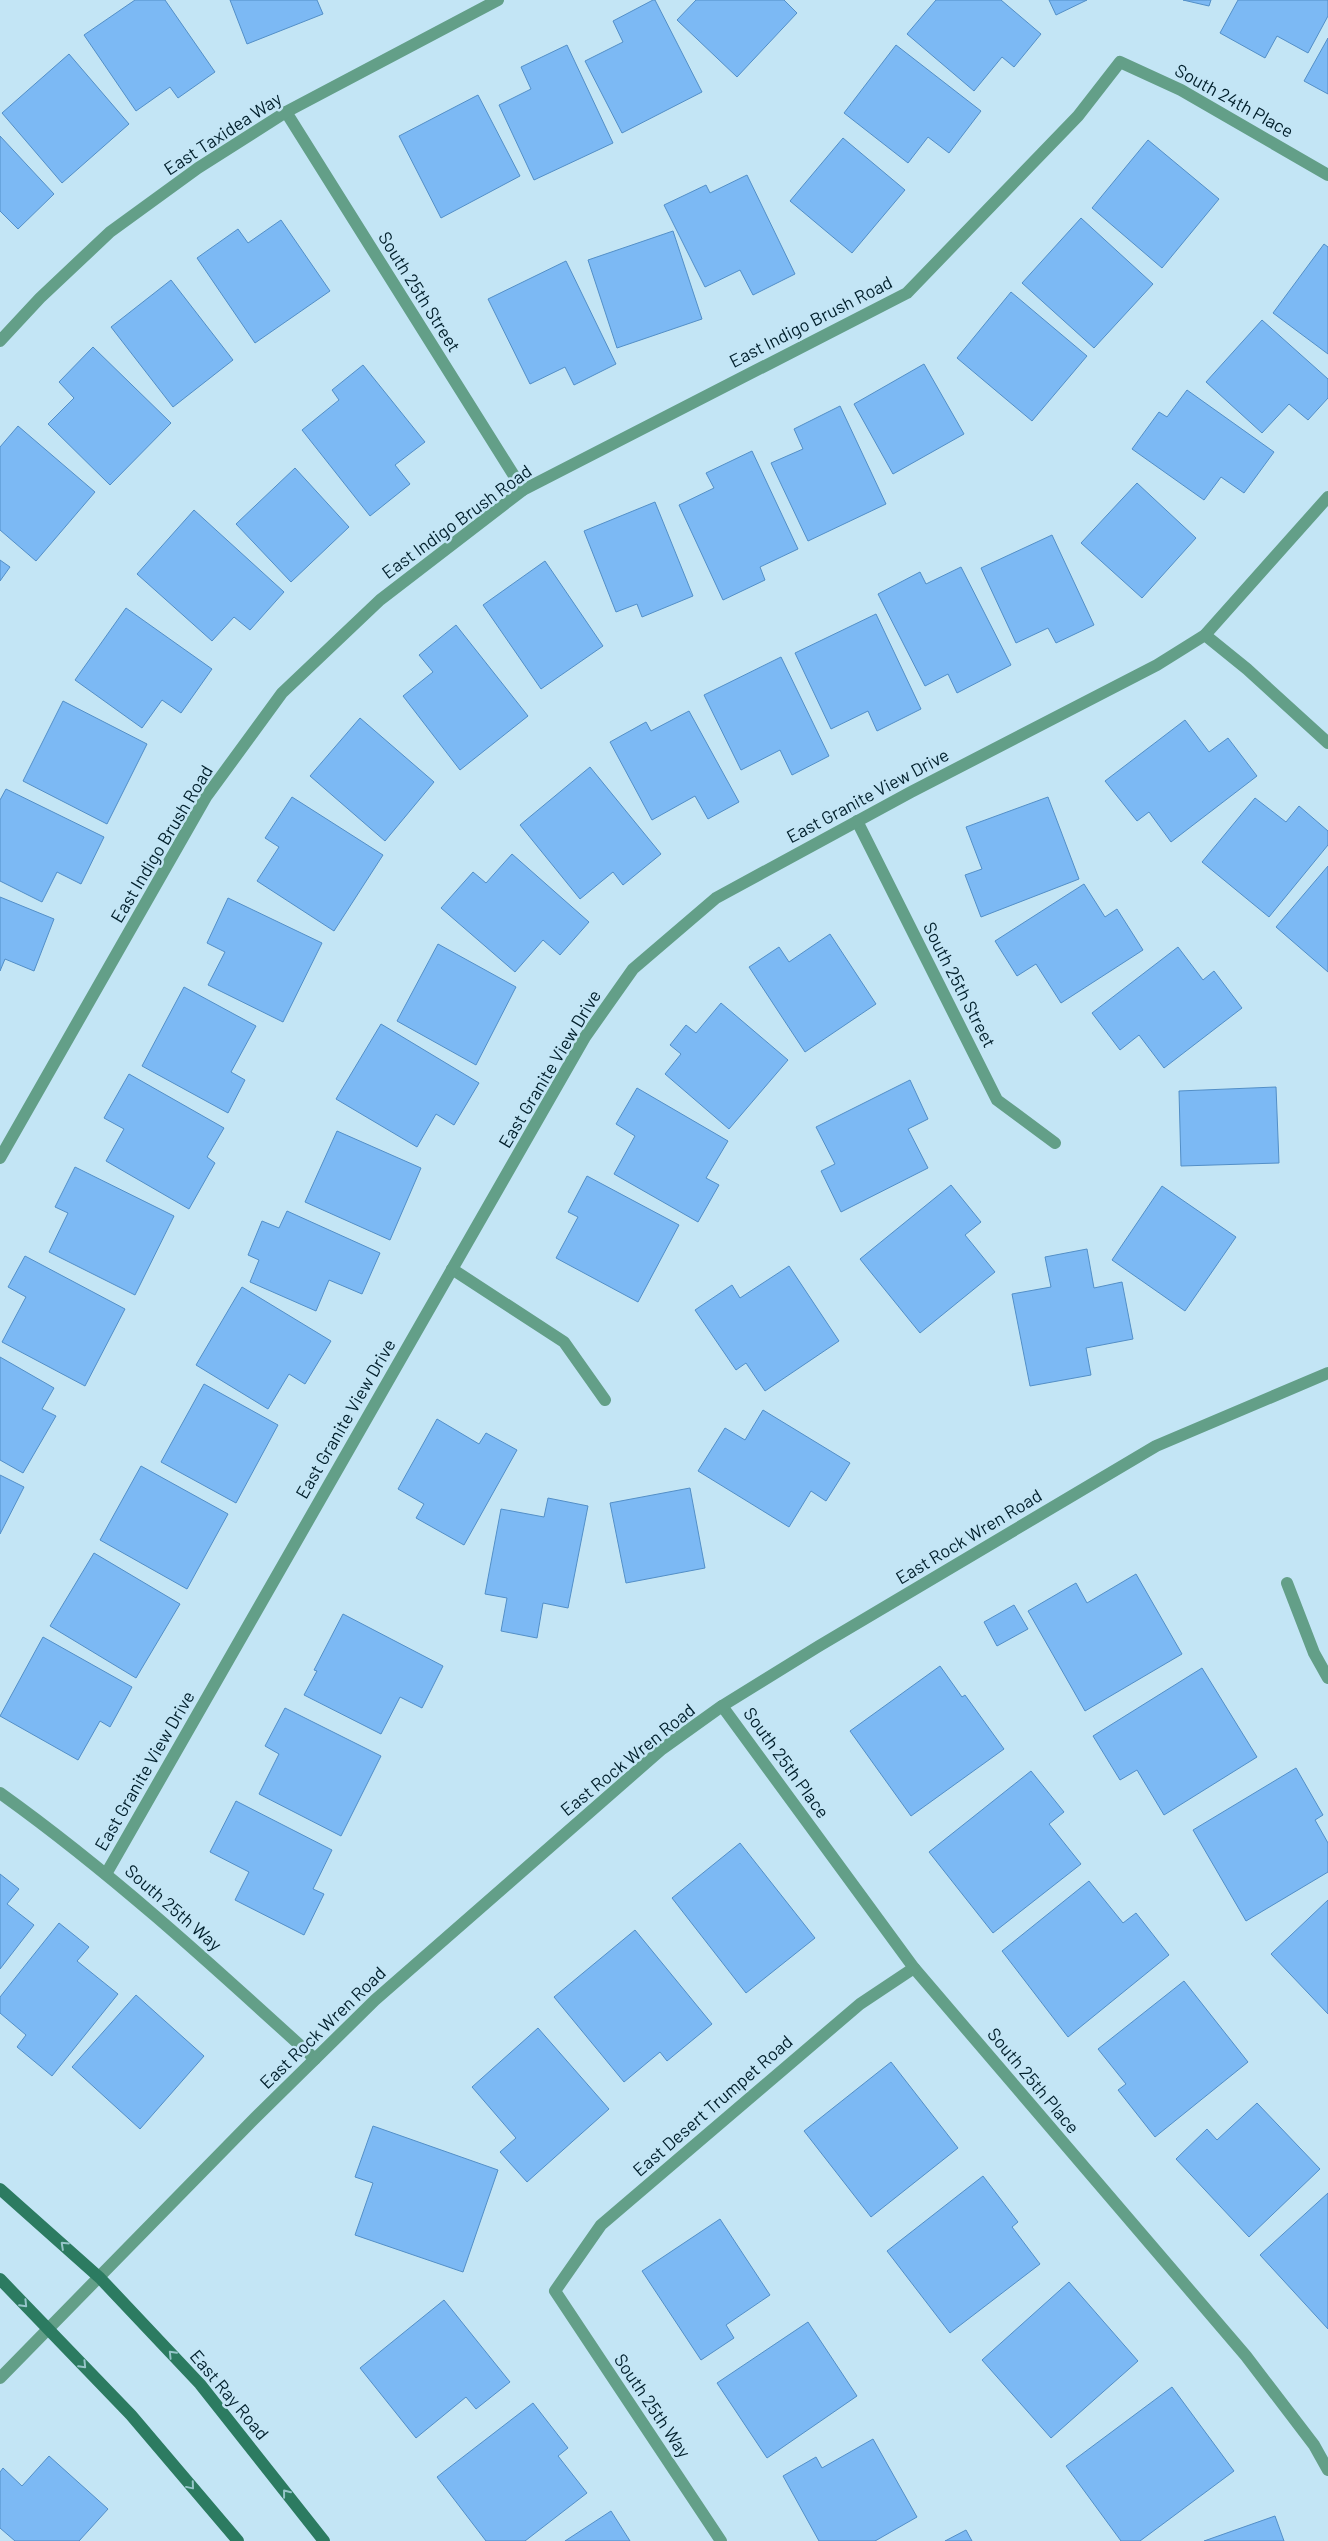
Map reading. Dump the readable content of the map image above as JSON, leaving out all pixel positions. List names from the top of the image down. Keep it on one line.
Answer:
{"streets":{"main road":["East Ray Road"],"street":["South 24th Place","East Taxidea Way","South 25th Street","East Indigo Brush Road","East Granite View Drive","East Rock Wren Road","South 25th Place","South 25th Way","East Desert Trumpet Road"]},"crossings":[["South 24th Place","East Indigo Brush Road"],["East Taxidea Way","South 25th Street"],["South 25th Street","East Indigo Brush Road"],["South 25th Street","East Granite View Drive"],["East Granite View Drive","South 25th Way"],["East Rock Wren Road","South 25th Place"],["East Rock Wren Road","South 25th Way"],["East Rock Wren Road","East Ray Road"],["South 25th Place","East Desert Trumpet Road"],["South 25th Way","East Desert Trumpet Road"]]}
